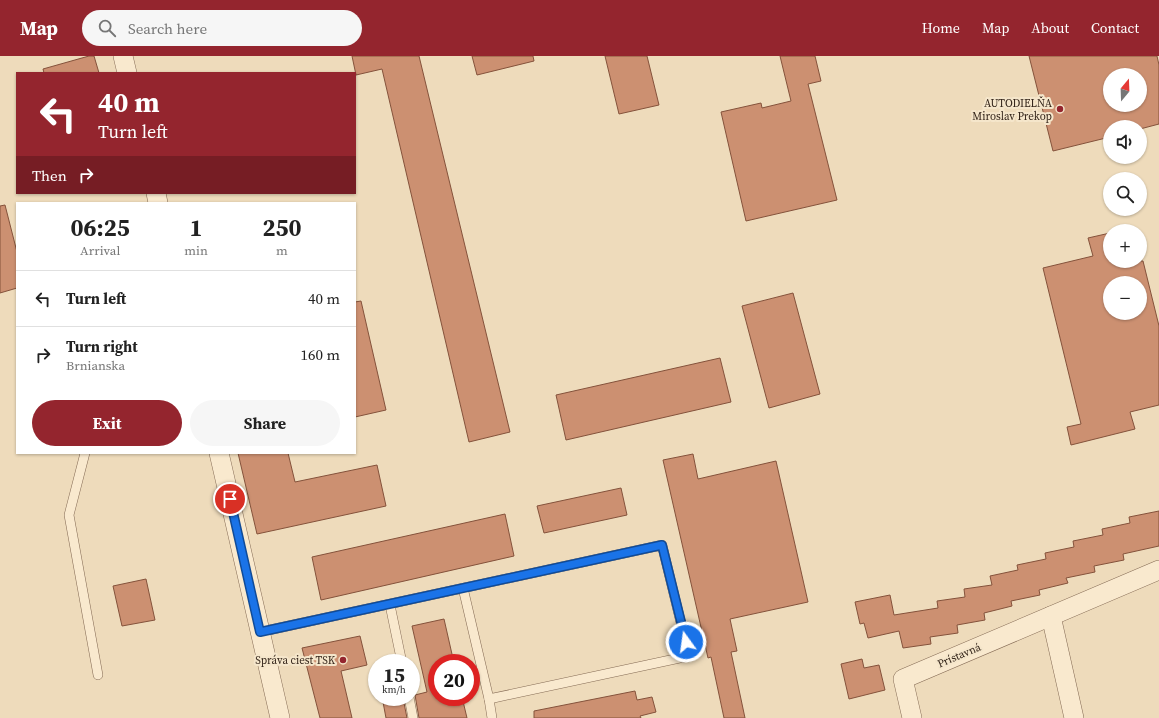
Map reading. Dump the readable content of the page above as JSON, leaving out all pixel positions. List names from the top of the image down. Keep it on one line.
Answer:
{"streets":{"street":["Prístavná"]},"places":["AUTODIELŇA Miroslav Prekop","Správa ciest TSK"],"north":"top","page":{"header":"Map","search":"Search here","nav":["Home","Map","About","Contact"],"map_buttons":["+","−"],"turn":["40 m","Turn left"],"then":"Then","eta":["06:25","Arrival","1","min","250","m"],"list":[{"name":"Turn left","value":"40 m"},{"name":"Turn right","note":"Brnianska","value":"160 m"}],"buttons":["Exit","Share"],"speed":"15 km/h","limit":"20"}}
